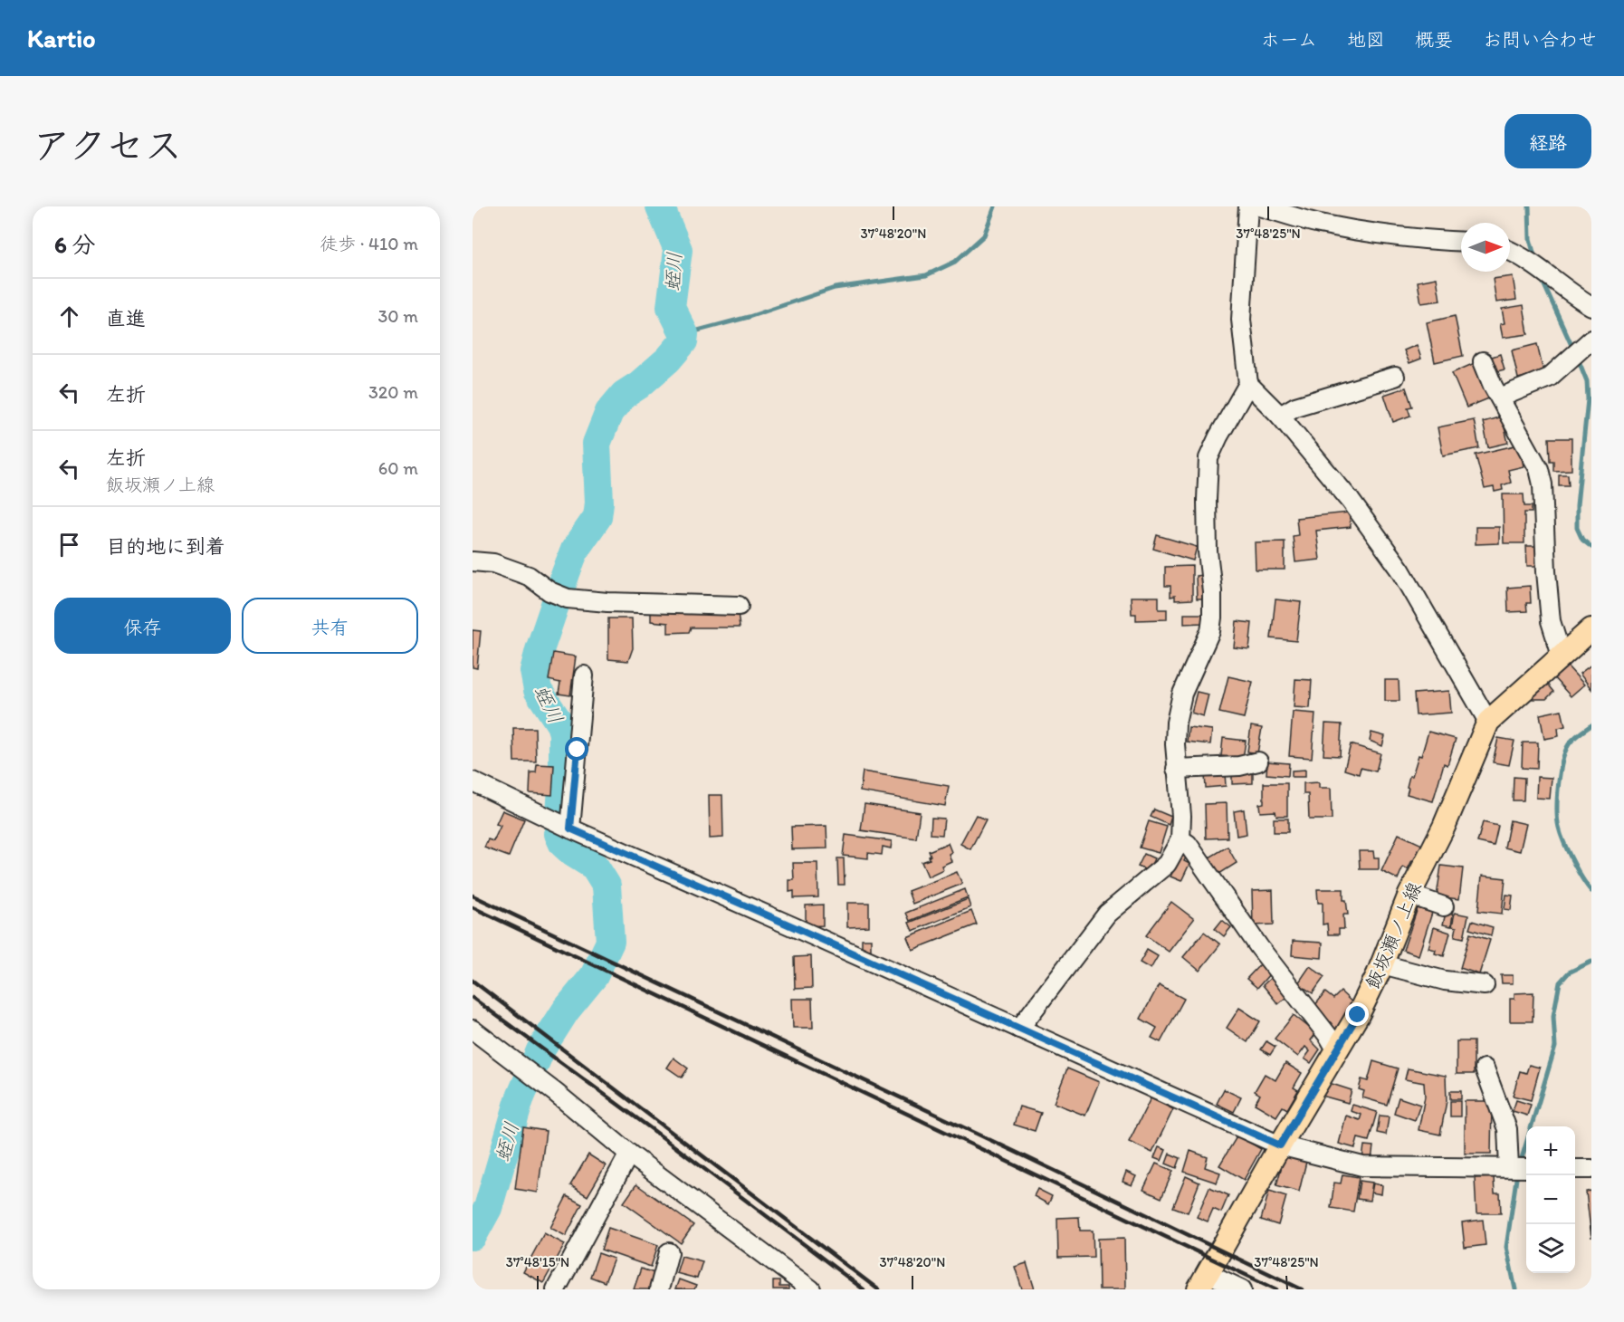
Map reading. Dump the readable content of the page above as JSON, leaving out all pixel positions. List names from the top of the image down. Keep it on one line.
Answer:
{"streets":{"main road":["飯坂瀬ノ上線"]},"water":["蛭川"],"north":"right","page":{"header":"Kartio","nav":["ホーム","地図","概要","お問い合わせ"],"title":"アクセス","buttons":["経路",["保存","共有"]],"heading":["6 分","徒歩 · 410 m"],"list":[["直進","30 m"],["左折","320 m"],["左折","飯坂瀬ノ上線","60 m"],"目的地に到着"],"map_buttons":["+","−"]},"coordinates":["37°48'20\"N","37°48'25\"N","37°48'15\"N"]}
